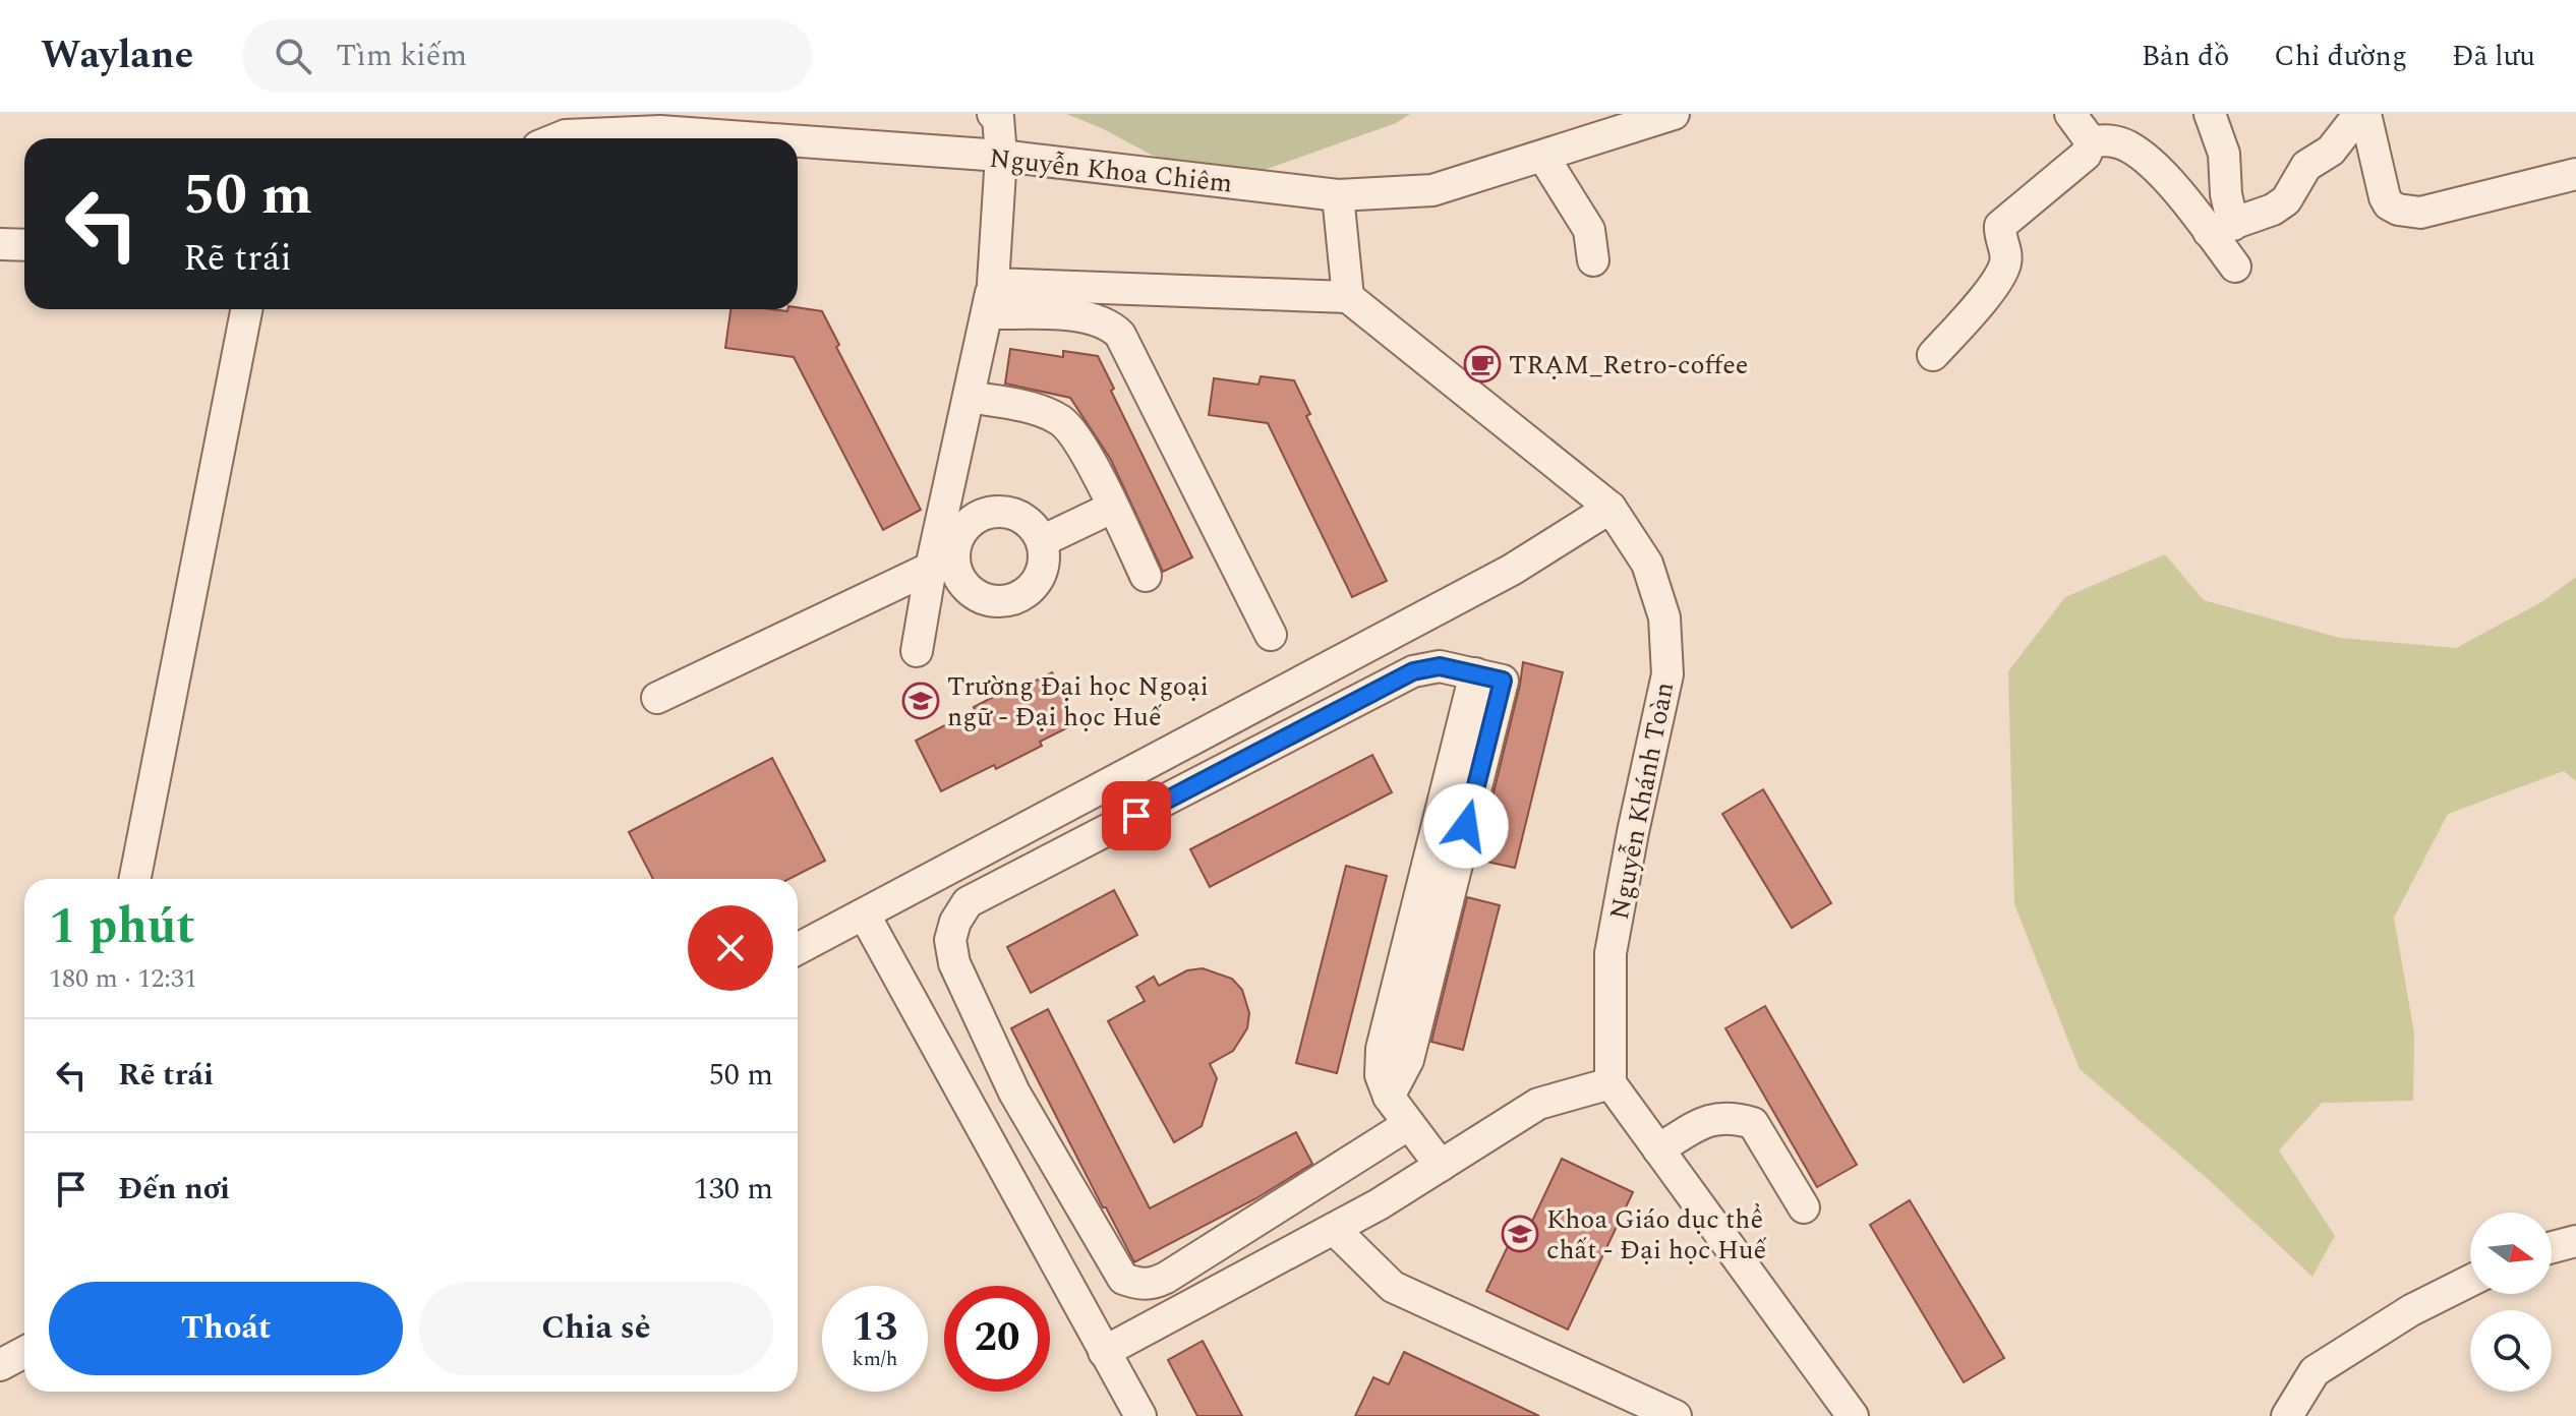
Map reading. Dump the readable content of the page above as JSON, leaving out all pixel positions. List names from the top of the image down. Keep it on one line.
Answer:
{"streets":{"street":["Nguyễn Khoa Chiêm","Nguyễn Khánh Toàn"]},"places":{"cafe":["TRẠM_Retro-coffee"],"school or university":["Trường Đại học Ngoại ngữ - Đại học Huế","Khoa Giáo dục thể chất - Đại học Huế"]},"north":"right","page":{"header":"Waylane","search":"Tìm kiếm","nav":["Bản đồ","Chỉ đường","Đã lưu"],"turn":["50 m","Rẽ trái"],"heading":["1 phút","180 m · 12:31"],"list":[{"name":"Rẽ trái","value":"50 m"},{"name":"Đến nơi","value":"130 m"}],"buttons":["Thoát","Chia sẻ"],"speed":"13 km/h","limit":"20"}}
